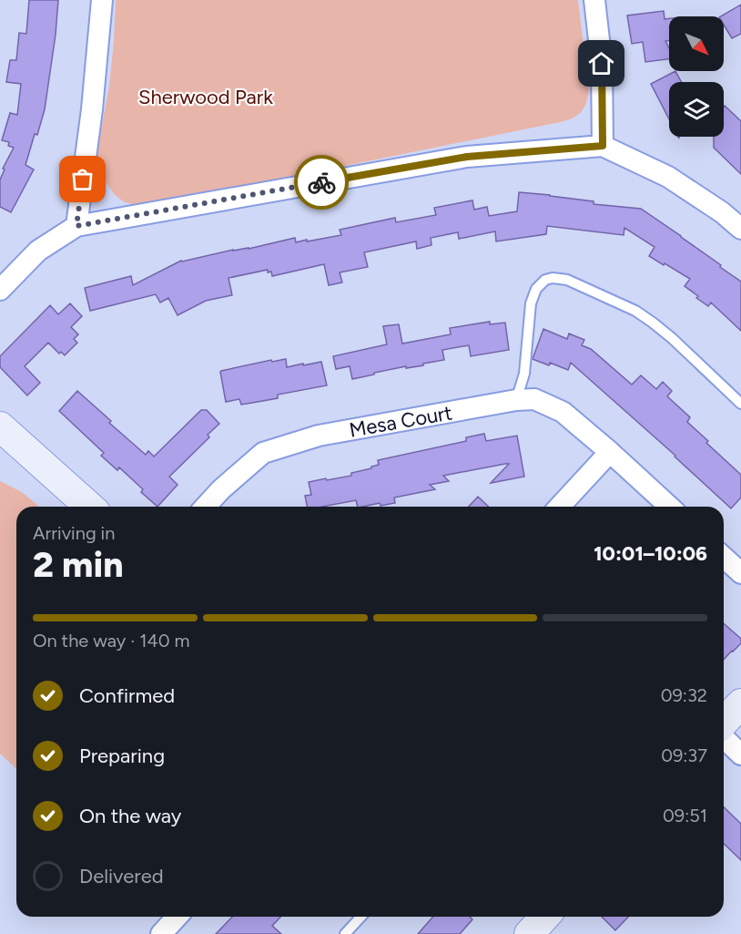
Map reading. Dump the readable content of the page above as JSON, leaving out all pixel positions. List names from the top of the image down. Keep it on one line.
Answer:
{"streets":{"street":["Mesa Court"]},"parks":["Sherwood Park"],"north":"bottom right","page":{"heading":["2 min","Arriving in","10:01–10:06"],"bar":"On the way · 140 m","list":[["Confirmed","09:32"],["Preparing","09:37"],["On the way","09:51"],"Delivered"]}}
